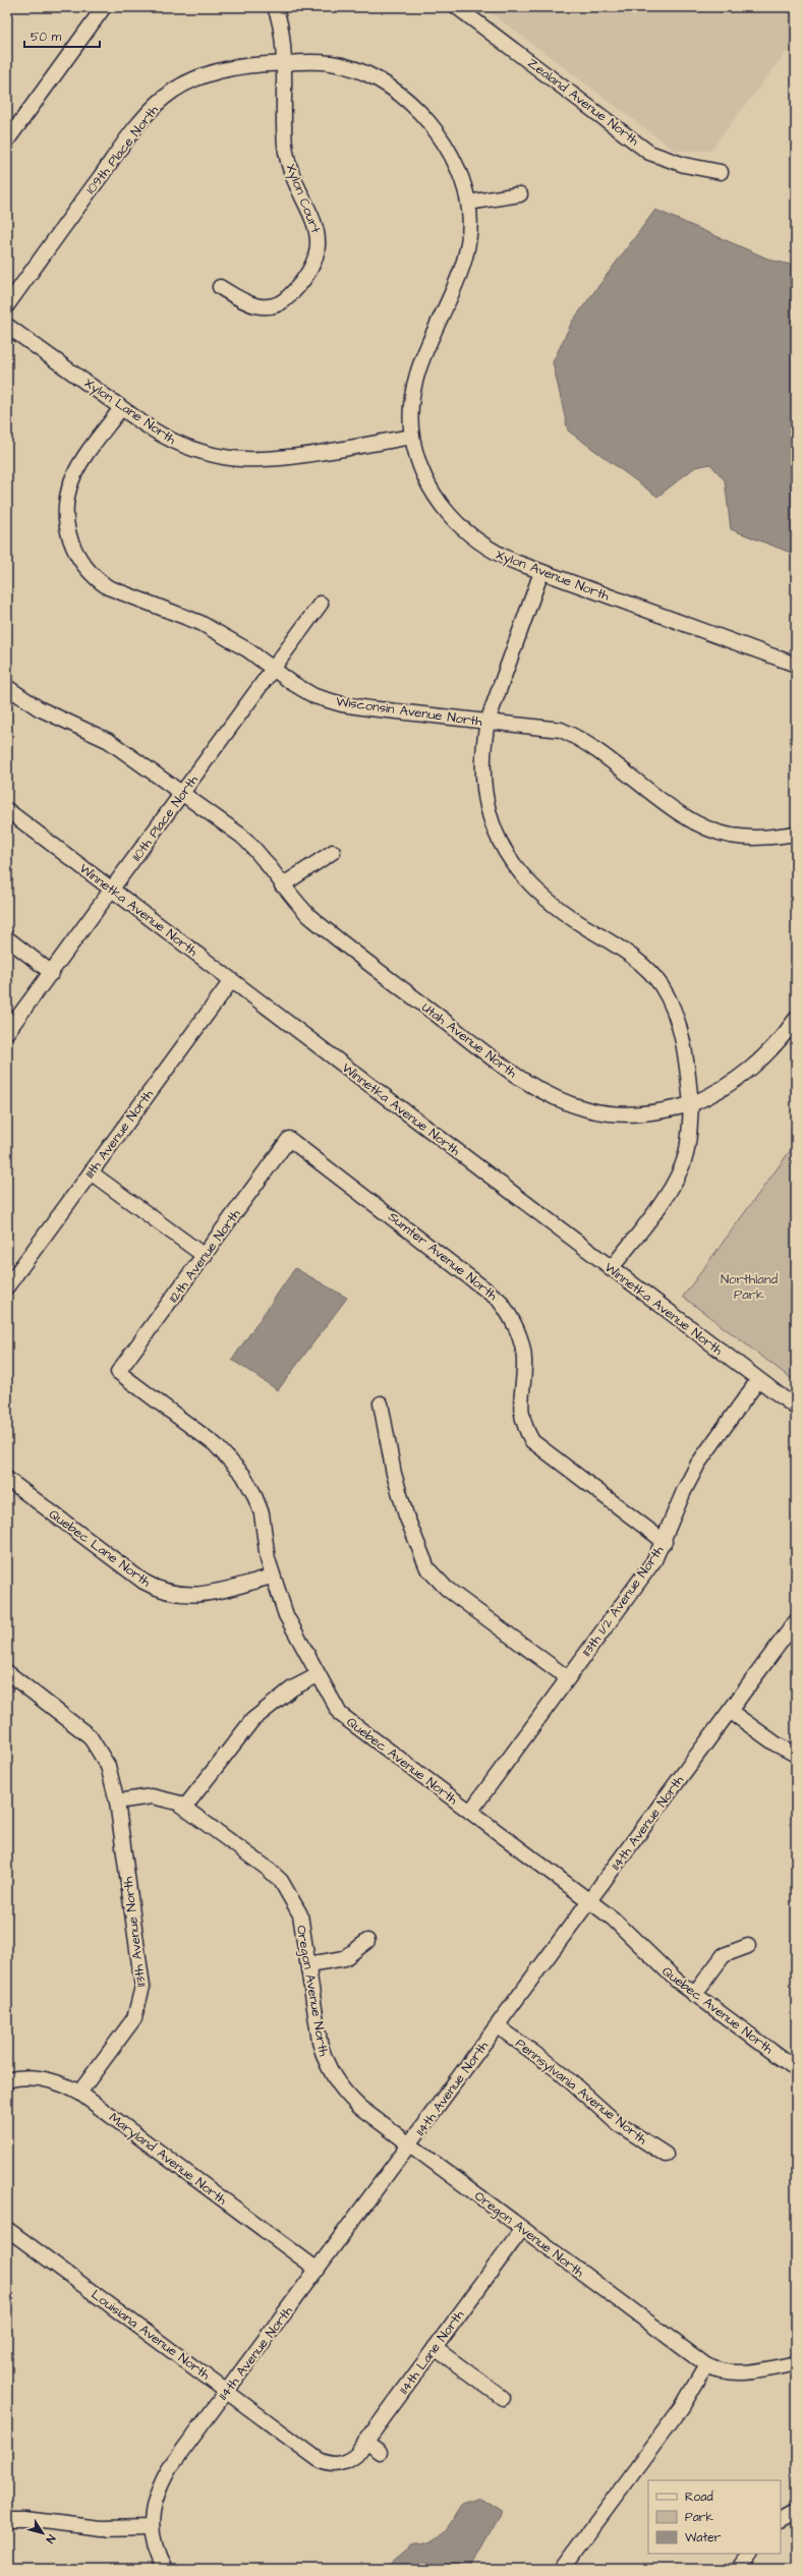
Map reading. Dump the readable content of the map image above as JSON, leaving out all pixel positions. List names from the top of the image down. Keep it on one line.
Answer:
{"streets":{"street":["Zealand Avenue North","109th Place North","Xylon Court","Xylon Lane North","Xylon Avenue North","Wisconsin Avenue North","110th Place North","Winnetka Avenue North","Utah Avenue North","111th Avenue North","112th Avenue North","Sumter Avenue North","Quebec Lane North","113th 1/2 Avenue North","Quebec Avenue North","114th Avenue North","113th Avenue North","Oregon Avenue North","Pennsylvania Avenue North","Maryland Avenue North","Louisiana Avenue North","114th Lane North"]},"crossings":[["109th Place North","Xylon Court"],["109th Place North","Xylon Avenue North"],["Xylon Court","Xylon Avenue North"],["Xylon Lane North","Xylon Avenue North"],["Xylon Lane North","Wisconsin Avenue North"],["Wisconsin Avenue North","110th Place North"],["110th Place North","Winnetka Avenue North"],["110th Place North","Utah Avenue North"],["Winnetka Avenue North","111th Avenue North"],["Winnetka Avenue North","113th 1/2 Avenue North"],["112th Avenue North","Sumter Avenue North"],["112th Avenue North","Quebec Avenue North"],["Sumter Avenue North","113th 1/2 Avenue North"],["Quebec Lane North","Quebec Avenue North"],["113th 1/2 Avenue North","Quebec Avenue North"],["Quebec Avenue North","114th Avenue North"],["114th Avenue North","Oregon Avenue North"],["114th Avenue North","Pennsylvania Avenue North"],["114th Avenue North","Maryland Avenue North"],["114th Avenue North","Louisiana Avenue North"],["113th Avenue North","Oregon Avenue North"],["113th Avenue North","Maryland Avenue North"],["Oregon Avenue North","114th Lane North"],["Louisiana Avenue North","114th Lane North"]],"parks":["Northland Park"],"legend":["Road","Park","Water"],"scale_bar":"50 m","north":"bottom right"}
